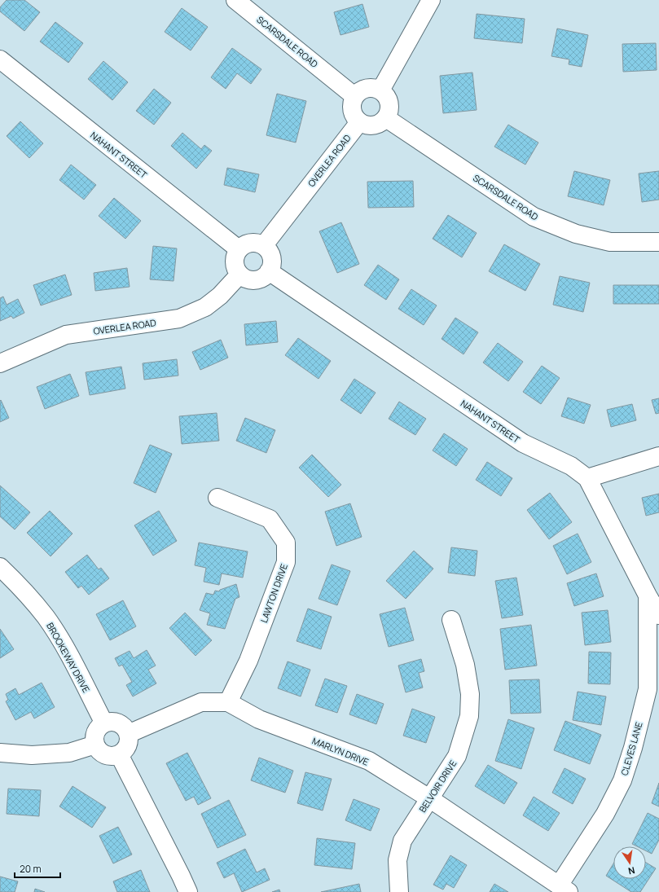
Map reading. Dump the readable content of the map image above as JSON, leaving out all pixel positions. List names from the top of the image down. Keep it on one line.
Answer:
{"streets":{"street":["SCARSDALE ROAD","NAHANT STREET","OVERLEA ROAD","LAWTON DRIVE","BROOKEWAY DRIVE","CLEVES LANE","MARLYN DRIVE","BELVOIR DRIVE"]},"crossings":[["SCARSDALE ROAD","OVERLEA ROAD"],["NAHANT STREET","OVERLEA ROAD"],["NAHANT STREET","CLEVES LANE"],["LAWTON DRIVE","MARLYN DRIVE"],["BROOKEWAY DRIVE","MARLYN DRIVE"],["CLEVES LANE","MARLYN DRIVE"],["MARLYN DRIVE","BELVOIR DRIVE"]],"scale_bar":"20 m","north":"bottom"}
